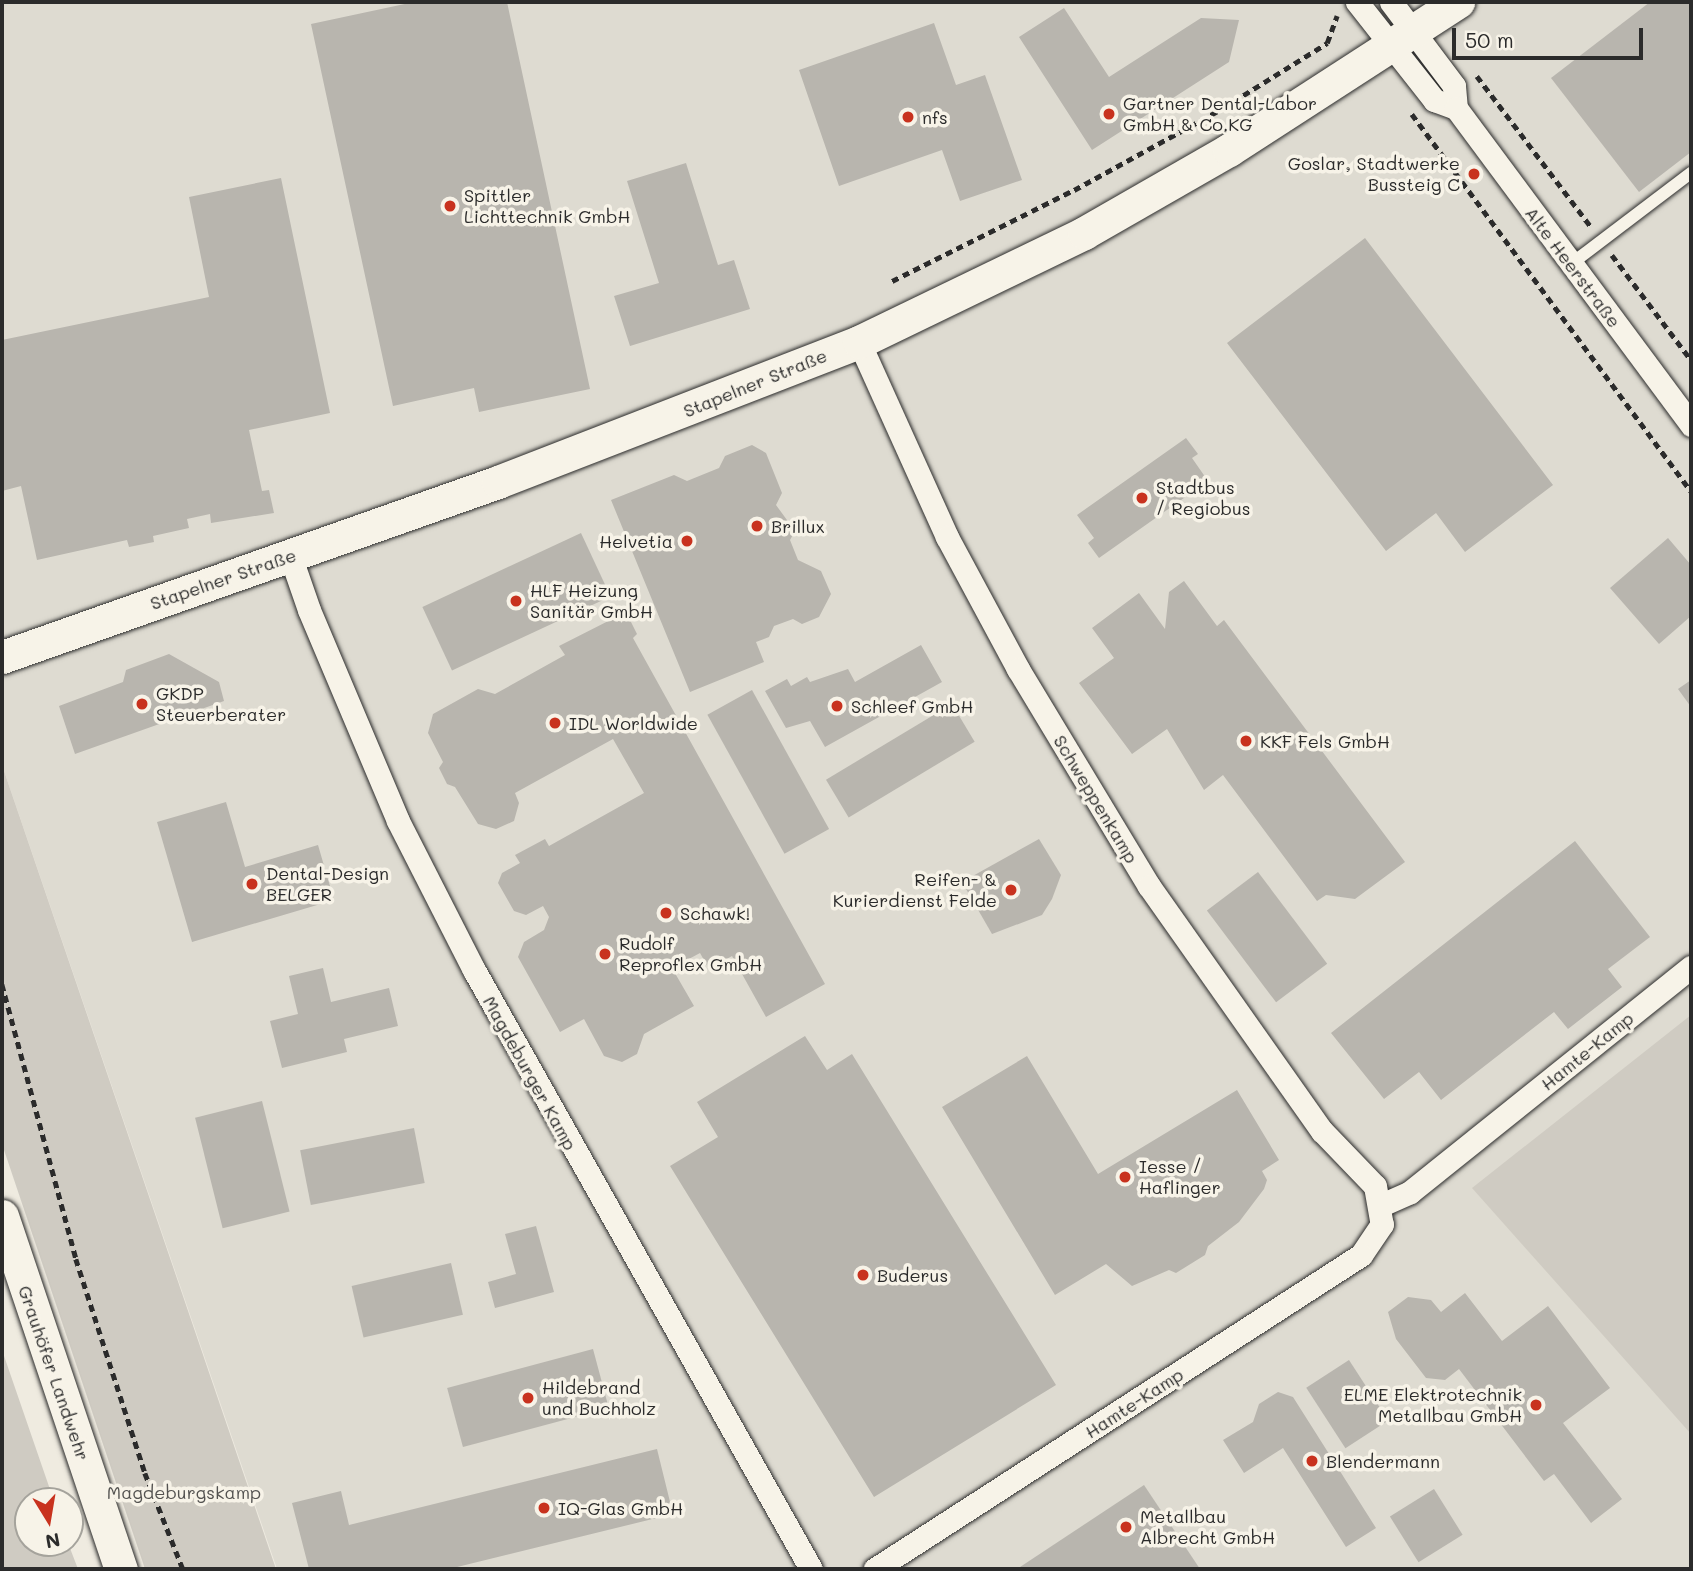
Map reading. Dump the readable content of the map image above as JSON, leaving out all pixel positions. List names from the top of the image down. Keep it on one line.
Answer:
{"streets":{"street":["Alte Heerstraße","Stapelner Straße","Schweppenkamp","Hamte-Kamp","Magdeburger Kamp","Grauhöfer Landwehr"]},"crossings":[["Alte Heerstraße","Stapelner Straße"],["Stapelner Straße","Schweppenkamp"],["Stapelner Straße","Magdeburger Kamp"],["Schweppenkamp","Hamte-Kamp"]],"parks":["Magdeburgskamp"],"places":["Gartner Dental-Labor GmbH & Co.KG","nfs","Goslar, Stadtwerke Bussteig C","Spittler Lichttechnik GmbH","Stadtbus / Regiobus","Brillux","Helvetia","HLF Heizung Sanitär GmbH","GKDP Steuerberater","Schleef GmbH","IDL Worldwide","KKF Fels GmbH","Dental-Design BELGER","Reifen- & Kurierdienst Felde","Schawk!","Rudolf Reproflex GmbH","Iesse / Haflinger","Buderus","Hildebrand und Buchholz","ELME Elektrotechnik Metallbau GmbH","Blendermann","IQ-Glas GmbH","Metallbau Albrecht GmbH"],"scale_bar":"50 m","north":"bottom"}
